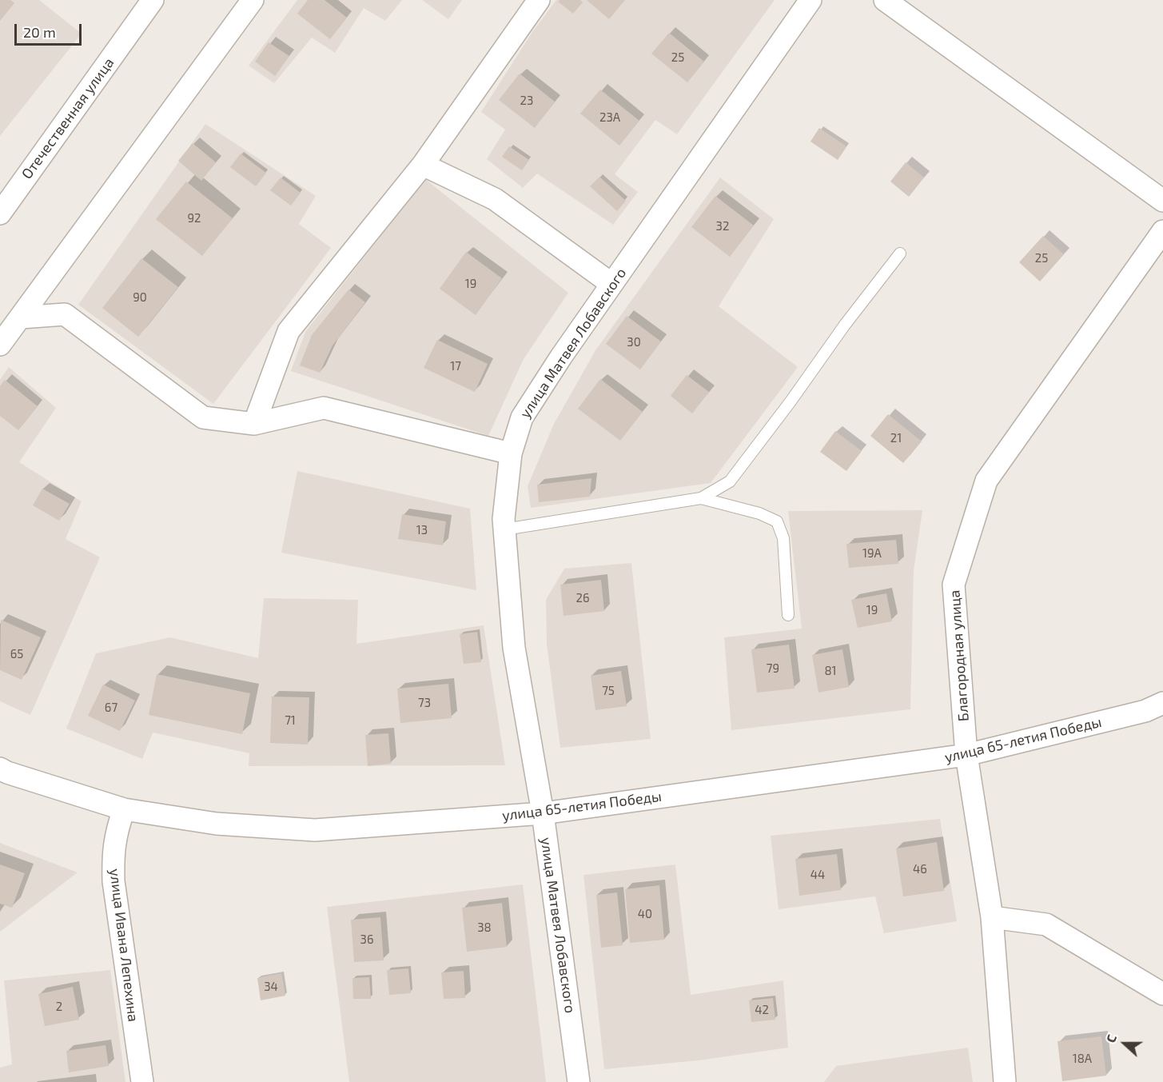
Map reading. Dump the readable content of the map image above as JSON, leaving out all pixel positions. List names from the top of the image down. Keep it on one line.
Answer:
{"streets":{"street":["Отечественная улица","улица Матвея Лобавского","Благородная улица","улица 65-летия Победы","улица Ивана Лепехина"]},"crossings":[["улица Матвея Лобавского","улица 65-летия Победы"],["Благородная улица","улица 65-летия Победы"],["улица 65-летия Победы","улица Ивана Лепехина"]],"house_numbers":["25","23","23А","92","32","25","19","90","30","17","21","13","19А","26","19","65","79","81","75","73","67","71","46","44","40","38","36","34","2","42","18А"],"scale_bar":"20 m","north":"left"}
